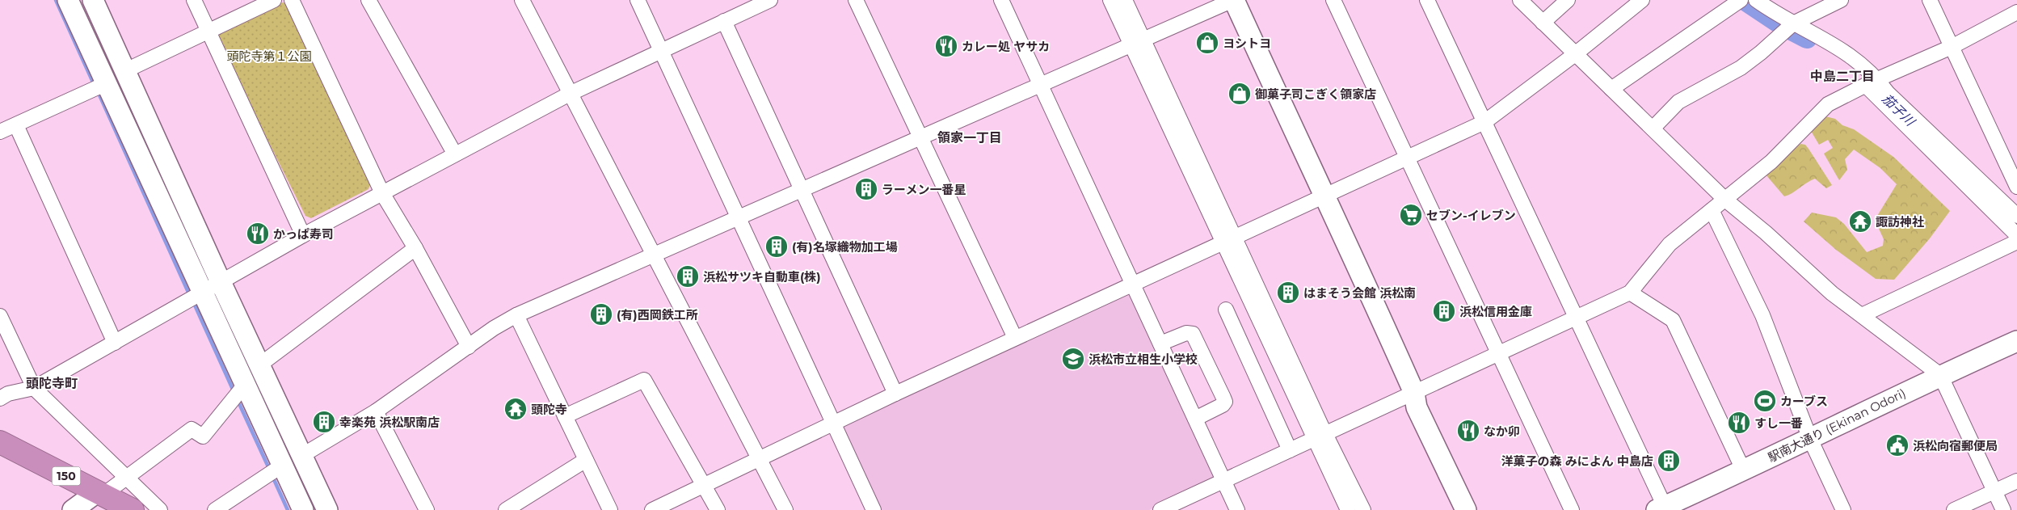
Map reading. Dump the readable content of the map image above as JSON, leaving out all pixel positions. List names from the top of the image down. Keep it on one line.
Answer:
{"streets":{"highway":["150"],"street":["駅南大通り (Ekinan Odori)"]},"districts":["中島二丁目","領家一丁目","頭陀寺町"],"water":["茄子川"],"parks":["頭陀寺第１公園"],"places":{"shop":["ヨシトヨ","御菓子司こぎく領家店"],"restaurant":["カレー処 ヤサカ","かっぱ寿司","すし一番","なか卯"],"building":["ラーメン一番星","(有)名塚織物加工場","浜松サツキ自動車(株)","はまそう会館 浜松南","浜松信用金庫","(有)西岡鉄工所","幸楽苑 浜松駅南店","洋菓子の森 みによん 中島店"],"supermarket":["セブン-イレブン"],"temple":["諏訪神社","頭陀寺"],"school or university":["浜松市立相生小学校"],"sports":["カーブス"],"public building":["浜松向宿郵便局"]}}
